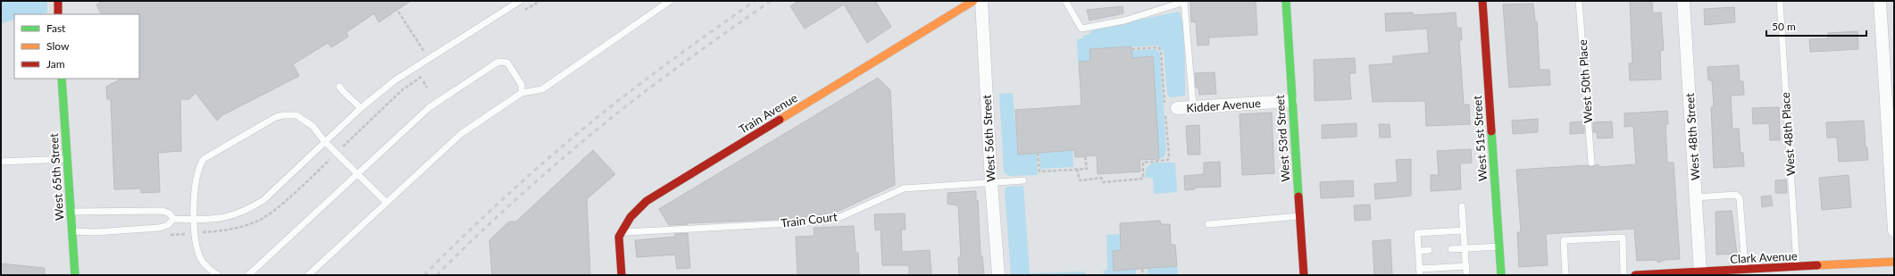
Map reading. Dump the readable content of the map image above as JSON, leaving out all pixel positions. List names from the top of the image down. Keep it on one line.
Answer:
{"streets":{"street":["Kidder Avenue","Train Avenue","West 48th Street","West 56th Street","West 53rd Street","West 51st Street","West 65th Street","Clark Avenue"],"lane":["West 50th Place","West 48th Place","Train Court"]},"crossings":[["Kidder Avenue","West 53rd Street"],["Train Avenue","Train Court"],["West 48th Place","Clark Avenue"],["West 48th Street","Clark Avenue"],["West 56th Street","Train Court"]],"legend":["Fast","Slow","Jam"],"scale_bar":"50 m"}
